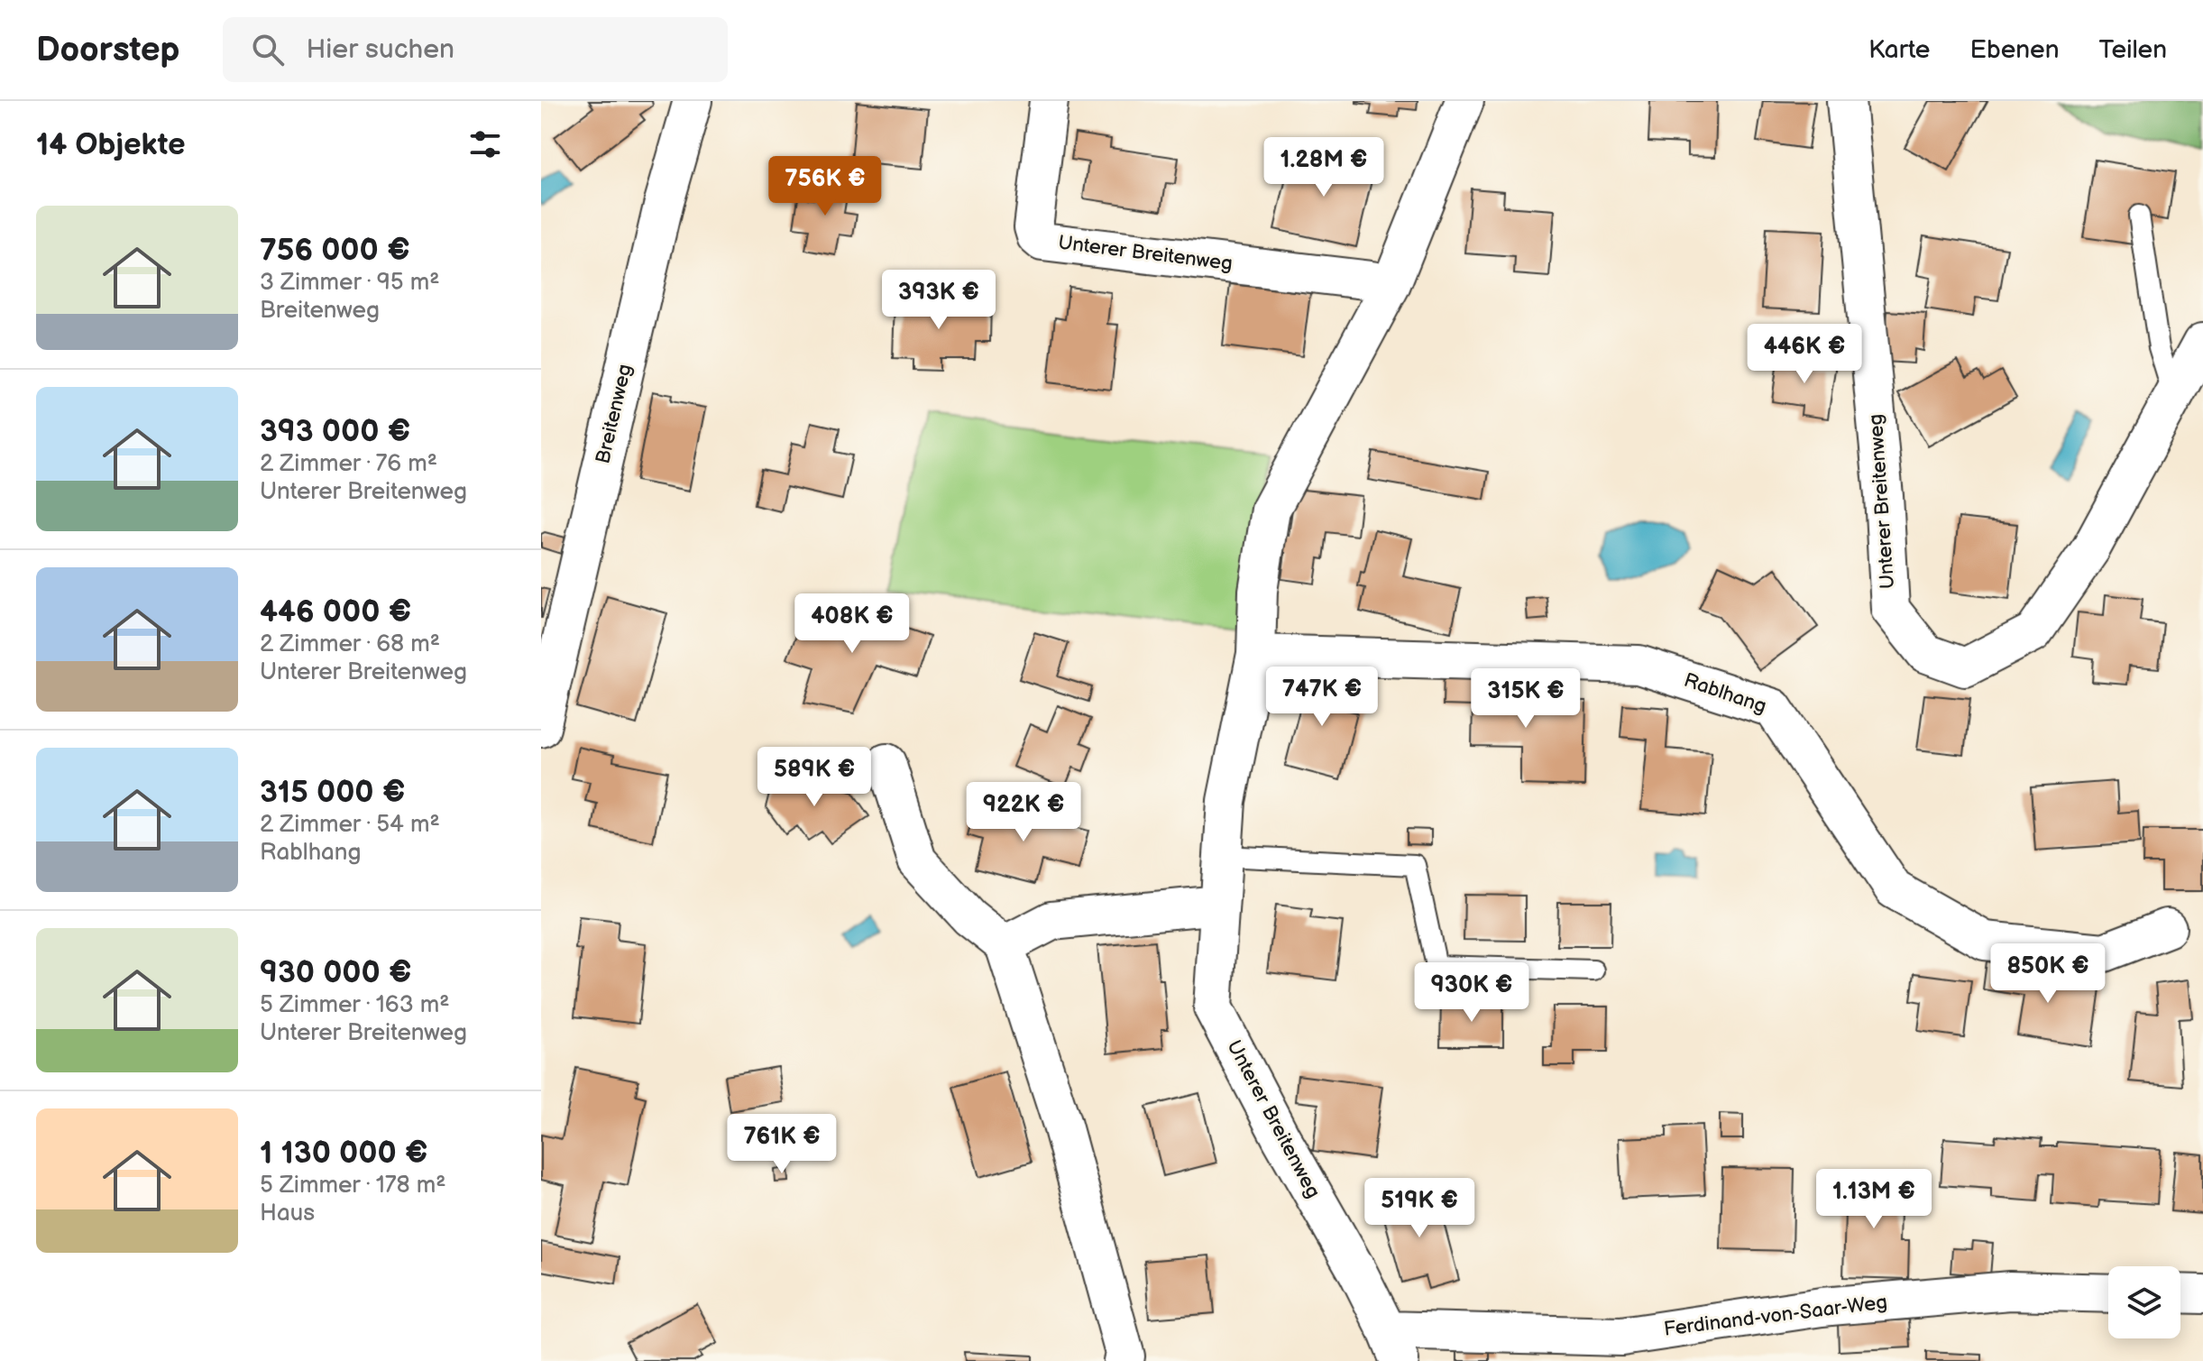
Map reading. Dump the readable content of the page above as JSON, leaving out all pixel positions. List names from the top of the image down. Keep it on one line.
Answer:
{"streets":{"street":["Unterer Breitenweg","Breitenweg","Rablhang","Ferdinand-von-Saar-Weg"]},"crossings":[["Unterer Breitenweg","Rablhang"],["Unterer Breitenweg","Ferdinand-von-Saar-Weg"]],"page":{"header":"Doorstep","search":"Hier suchen","nav":["Karte","Ebenen","Teilen"],"heading":"14 Objekte","price":["1.28M €","756K €","393K €","446K €","408K €","747K €","315K €","589K €","922K €","850K €","930K €","761K €","1.13M €","519K €"],"list":[{"name":"756 000 €","note":"3 Zimmer · 95 m² · Breitenweg"},{"name":"393 000 €","note":"2 Zimmer · 76 m² · Unterer Breitenweg"},{"name":"446 000 €","note":"2 Zimmer · 68 m² · Unterer Breitenweg"},{"name":"315 000 €","note":"2 Zimmer · 54 m² · Rablhang"},{"name":"930 000 €","note":"5 Zimmer · 163 m² · Unterer Breitenweg"},{"name":"1 130 000 €","note":"5 Zimmer · 178 m² · Haus"}]}}
